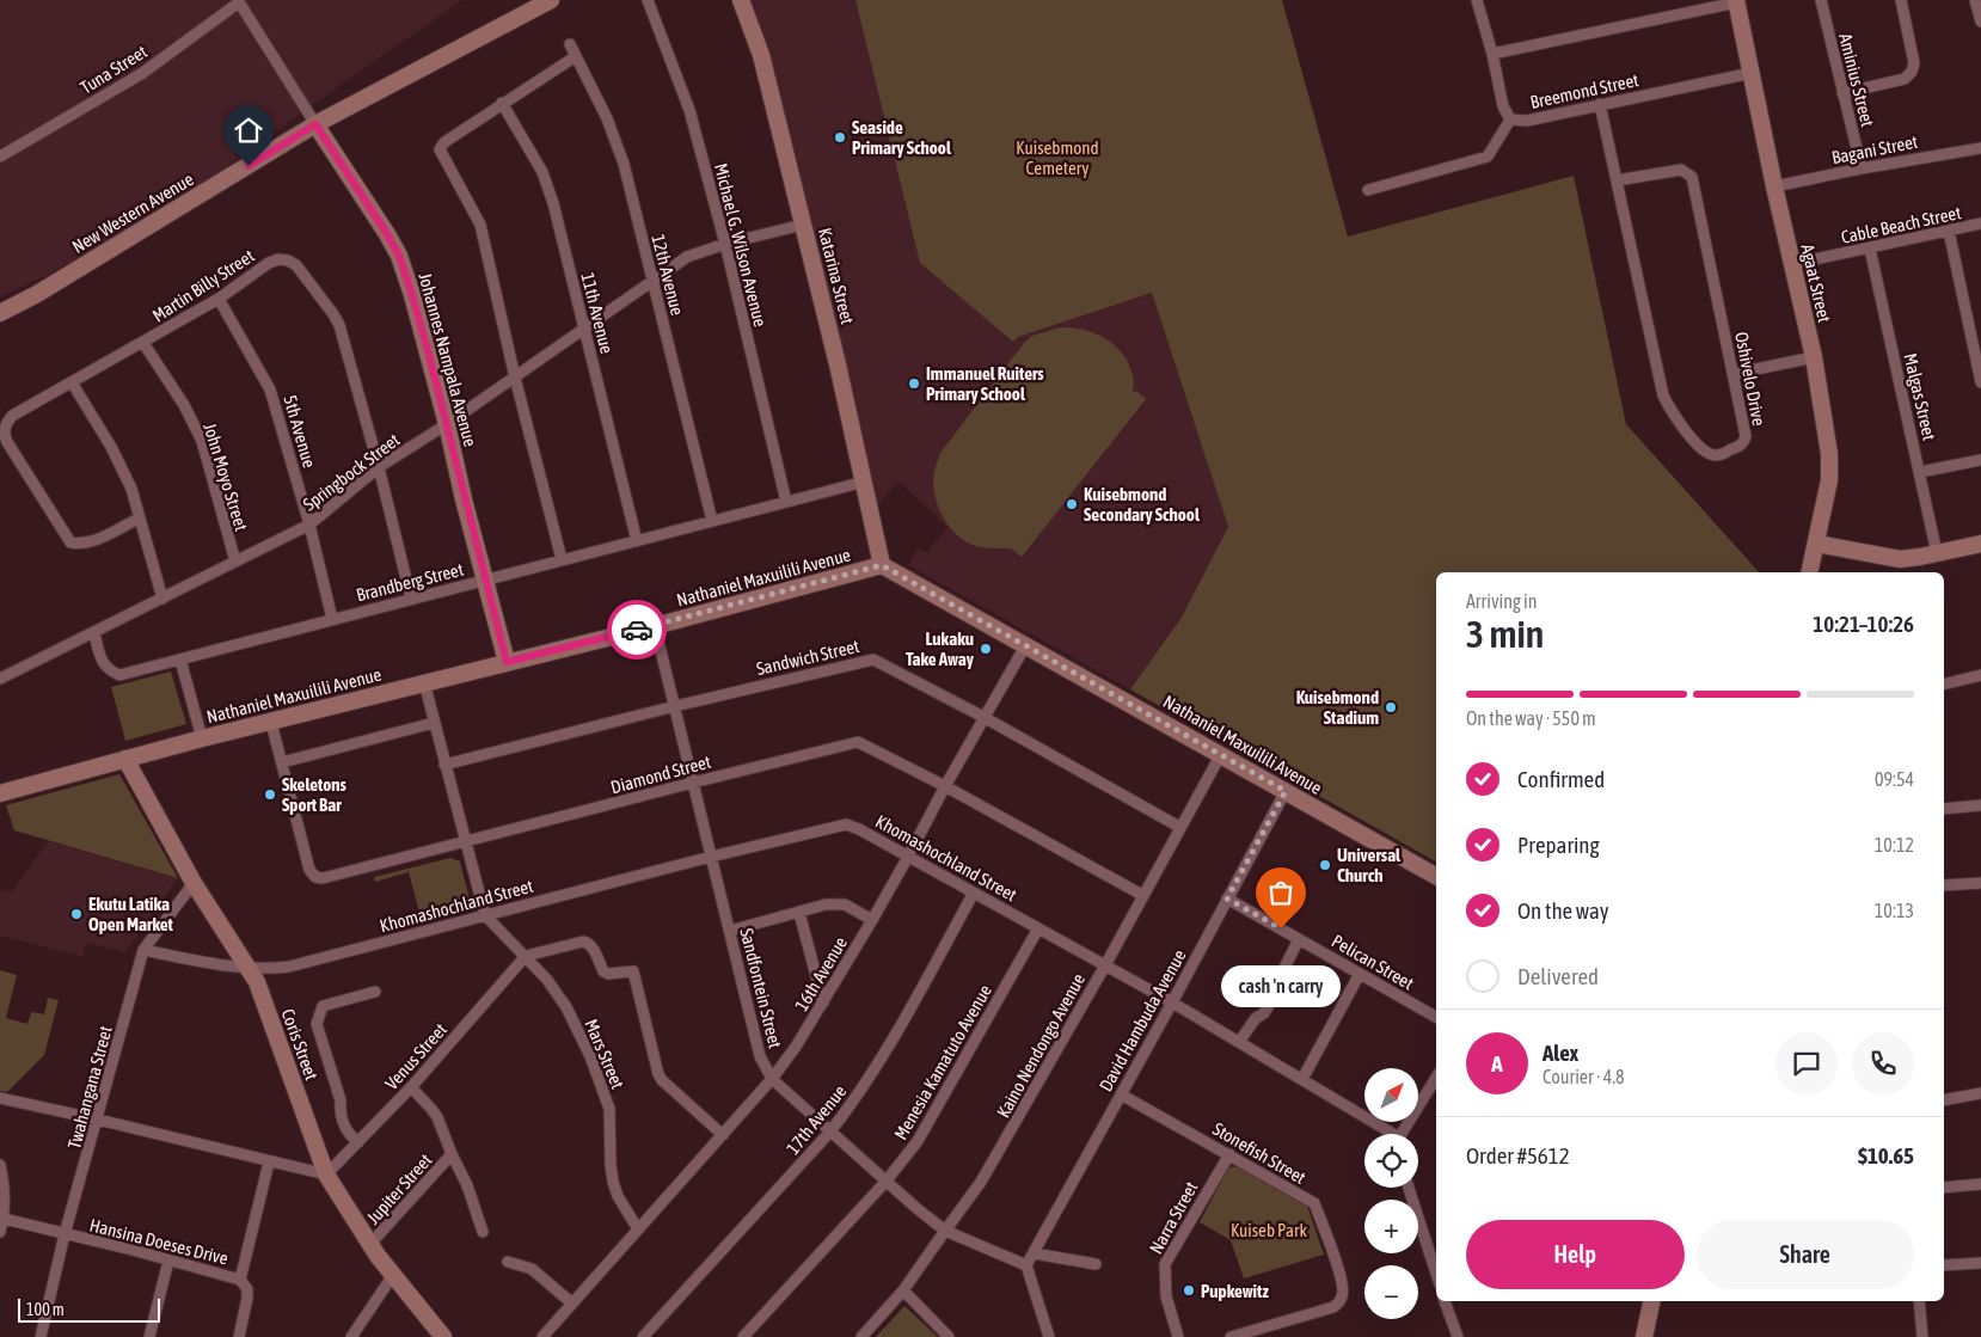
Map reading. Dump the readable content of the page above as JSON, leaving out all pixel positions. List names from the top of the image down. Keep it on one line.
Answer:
{"streets":{"street":["Tuna Street","Aminius Street","Breemond Street","Bagani Street","New Western Avenue","Cable Beach Street","Michael G. Wilson Avenue","12th Avenue","Katarina Street","Agaat Street","Martin Billy Street","11th Avenue","Johannes Nampala Avenue","Oshivelo Drive","Malgas Street","5th Avenue","Springbock Street","John Moyo Street","Nathaniel Maxuilili Avenue","Brandberg Street","Sandwich Street","Diamond Street","Khomashochland Street","Pelican Street","16th Avenue","Sandfontein Street","David Hambuda Avenue","Coris Street","Kaino Nendongo Avenue","Mars Street","Venus Street","Menesia Kamatuto Avenue","Twahangana Street","17th Avenue","Stonefish Street","Jupiter Street","Narra Street","Hansina Doeses Drive"]},"crossings":[["Tuna Street","Johannes Nampala Avenue"],["Aminius Street","Bagani Street"],["Breemond Street","Agaat Street"],["Breemond Street","Oshivelo Drive"],["Bagani Street","Agaat Street"],["New Western Avenue","Johannes Nampala Avenue"],["Cable Beach Street","Agaat Street"],["Cable Beach Street","Malgas Street"],["Michael G. Wilson Avenue","Springbock Street"],["Michael G. Wilson Avenue","Brandberg Street"],["12th Avenue","Springbock Street"],["12th Avenue","Brandberg Street"],["Katarina Street","Springbock Street"],["Katarina Street","Nathaniel Maxuilili Avenue"],["Katarina Street","Brandberg Street"],["Martin Billy Street","5th Avenue"],["Martin Billy Street","Springbock Street"],["Martin Billy Street","John Moyo Street"],["Martin Billy Street","Brandberg Street"],["11th Avenue","Springbock Street"],["11th Avenue","Brandberg Street"],["Johannes Nampala Avenue","Springbock Street"],["Johannes Nampala Avenue","Nathaniel Maxuilili Avenue"],["Johannes Nampala Avenue","Brandberg Street"],["5th Avenue","Springbock Street"],["5th Avenue","Brandberg Street"],["Springbock Street","John Moyo Street"],["Springbock Street","Brandberg Street"],["Nathaniel Maxuilili Avenue","Diamond Street"],["Nathaniel Maxuilili Avenue","16th Avenue"],["Nathaniel Maxuilili Avenue","Sandfontein Street"],["Nathaniel Maxuilili Avenue","David Hambuda Avenue"],["Nathaniel Maxuilili Avenue","Coris Street"],["Nathaniel Maxuilili Avenue","Kaino Nendongo Avenue"],["Sandwich Street","16th Avenue"],["Sandwich Street","Sandfontein Street"],["Sandwich Street","Kaino Nendongo Avenue"],["Diamond Street","16th Avenue"],["Diamond Street","Sandfontein Street"],["Diamond Street","Kaino Nendongo Avenue"],["Khomashochland Street","16th Avenue"],["Khomashochland Street","Sandfontein Street"],["Khomashochland Street","David Hambuda Avenue"],["Khomashochland Street","Coris Street"],["Khomashochland Street","Kaino Nendongo Avenue"],["Khomashochland Street","Mars Street"],["Khomashochland Street","Menesia Kamatuto Avenue"],["Khomashochland Street","17th Avenue"],["Pelican Street","David Hambuda Avenue"],["16th Avenue","Sandfontein Street"],["16th Avenue","Mars Street"],["Sandfontein Street","David Hambuda Avenue"],["Sandfontein Street","Kaino Nendongo Avenue"],["Sandfontein Street","Menesia Kamatuto Avenue"],["Sandfontein Street","17th Avenue"],["David Hambuda Avenue","Stonefish Street"],["Coris Street","Venus Street"],["Coris Street","Jupiter Street"],["Mars Street","Venus Street"],["Twahangana Street","Hansina Doeses Drive"],["Stonefish Street","Narra Street"]],"parks":["Kuisebmond Cemetery","Kuiseb Park"],"places":["Seaside Primary School","Immanuel Ruiters Primary School","Kuisebmond Secondary School","Lukaku Take Away","Kuisebmond Stadium","Skeletons Sport Bar","Universal Church","Ekutu Latika Open Market","cash 'n carry","Pupkewitz"],"scale_bar":"100 m","north":"top right","page":{"heading":["3 min","Arriving in","10:21–10:26"],"panel":["Alex","Courier · 4.8","Order #5612","$10.65"],"bar":"On the way · 550 m","list":[["Confirmed","09:54"],["Preparing","10:12"],["On the way","10:13"],"Delivered"],"bubble":"cash 'n carry","round":"A","map_buttons":["+","−"],"buttons":["Help","Share"],"scale":"100 m"}}
